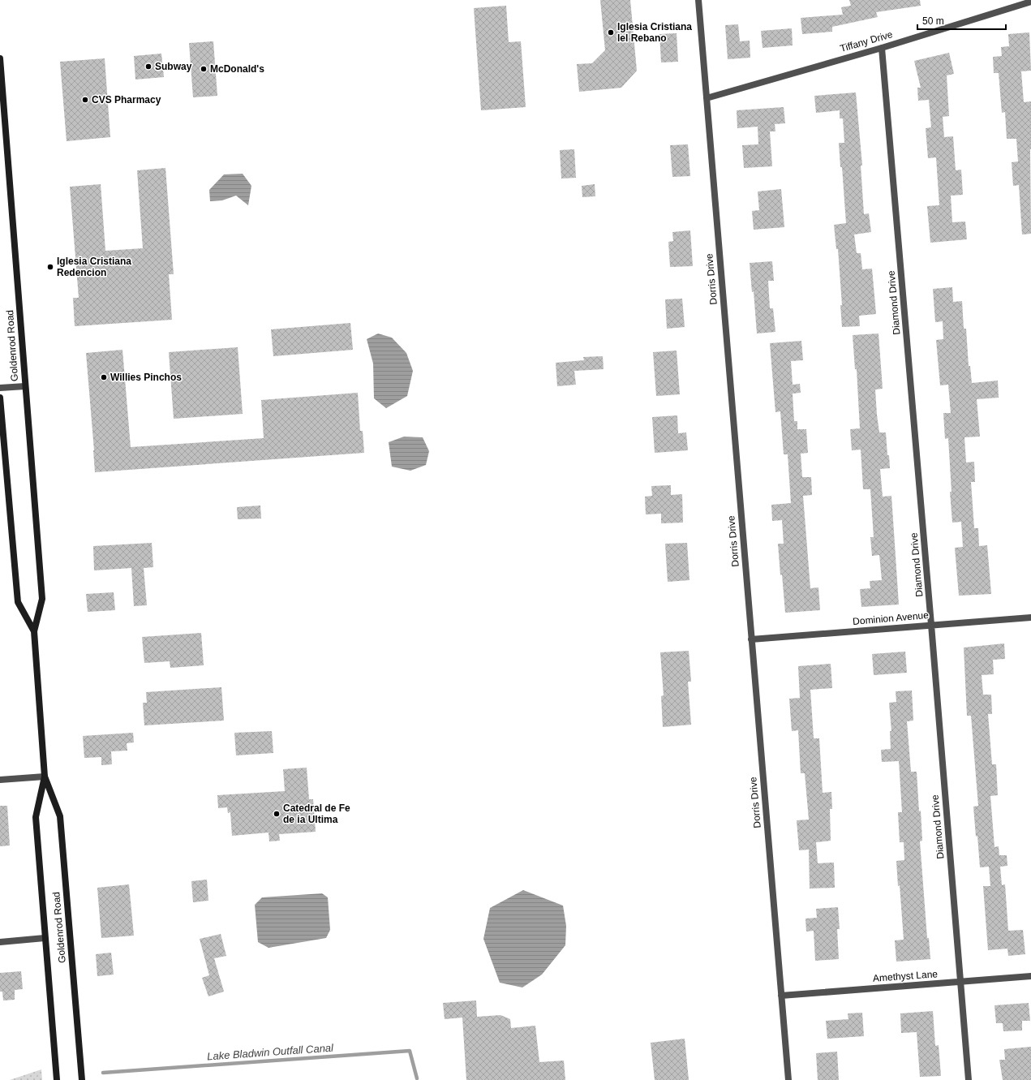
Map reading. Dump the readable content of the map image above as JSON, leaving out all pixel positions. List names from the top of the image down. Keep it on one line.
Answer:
{"streets":{"main road":["Goldenrod Road"],"street":["Tiffany Drive","Dorris Drive","Diamond Drive","Dominion Avenue","Amethyst Lane"]},"crossings":[["Tiffany Drive","Dorris Drive"],["Tiffany Drive","Diamond Drive"],["Dorris Drive","Dominion Avenue"],["Dorris Drive","Amethyst Lane"],["Diamond Drive","Dominion Avenue"],["Diamond Drive","Amethyst Lane"]],"water":["Lake Bladwin Outfall Canal"],"places":["Iglesia Cristiana lel Rebano","Subway","McDonald's","CVS Pharmacy","Iglesia Cristiana Redencion","Willies Pinchos","Catedral de Fe de ia Ultima"],"scale_bar":"50 m"}
